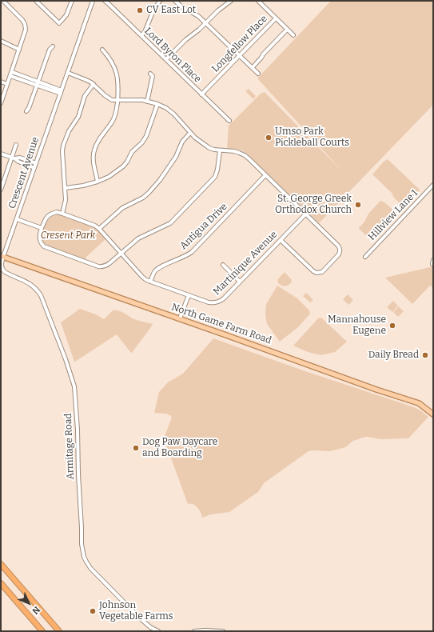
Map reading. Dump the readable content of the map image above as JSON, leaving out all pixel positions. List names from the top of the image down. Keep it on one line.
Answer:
{"streets":{"main road":["North Game Farm Road"],"street":["Longfellow Place","Lord Byron Place","Crescent Avenue","Hillview Lane 1","Antigua Drive","Martinique Avenue","Armitage Road"]},"crossings":[["Longfellow Place","Lord Byron Place"],["Crescent Avenue","North Game Farm Road"],["Crescent Avenue","Armitage Road"],["Antigua Drive","Martinique Avenue"],["North Game Farm Road","Armitage Road"]],"parks":["Cresent Park"],"places":["CV East Lot","Umso Park Pickleball Courts","St. George Greek Orthodox Church","Mannahouse Eugene","Daily Bread","Dog Paw Daycare and Boarding","Johnson Vegetable Farms"],"north":"bottom right"}
